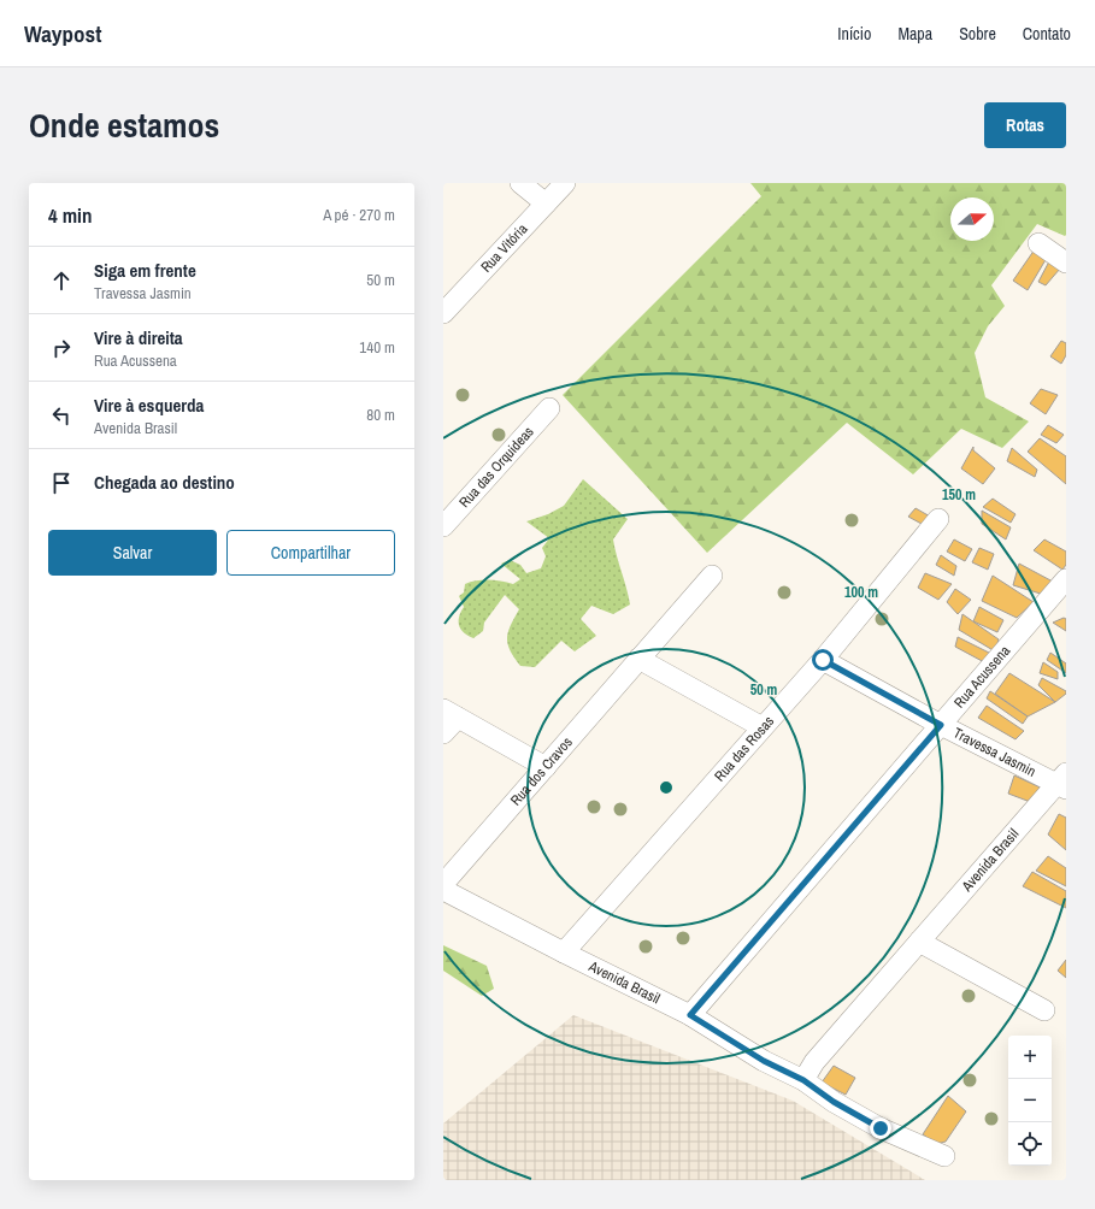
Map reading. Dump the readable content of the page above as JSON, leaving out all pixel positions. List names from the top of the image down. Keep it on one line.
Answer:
{"streets":{"street":["Rua Vitória","Rua das Orquideas","Rua Acussena","Rua das Rosas","Travessa Jasmin","Rua dos Cravos","Avenida Brasil"]},"crossings":[["Rua Acussena","Travessa Jasmin"],["Rua Acussena","Avenida Brasil"],["Rua das Rosas","Travessa Jasmin"],["Rua das Rosas","Avenida Brasil"],["Travessa Jasmin","Avenida Brasil"]],"north":"right","page":{"header":"Waypost","nav":["Início","Mapa","Sobre","Contato"],"title":"Onde estamos","buttons":["Rotas",["Salvar","Compartilhar"]],"heading":["4 min","A pé · 270 m"],"list":[["Siga em frente","Travessa Jasmin","50 m"],["Vire à direita","Rua Acussena","140 m"],["Vire à esquerda","Avenida Brasil","80 m"],"Chegada ao destino"],"map_buttons":["+","−"]},"rings":["150 m","100 m","50 m"]}
